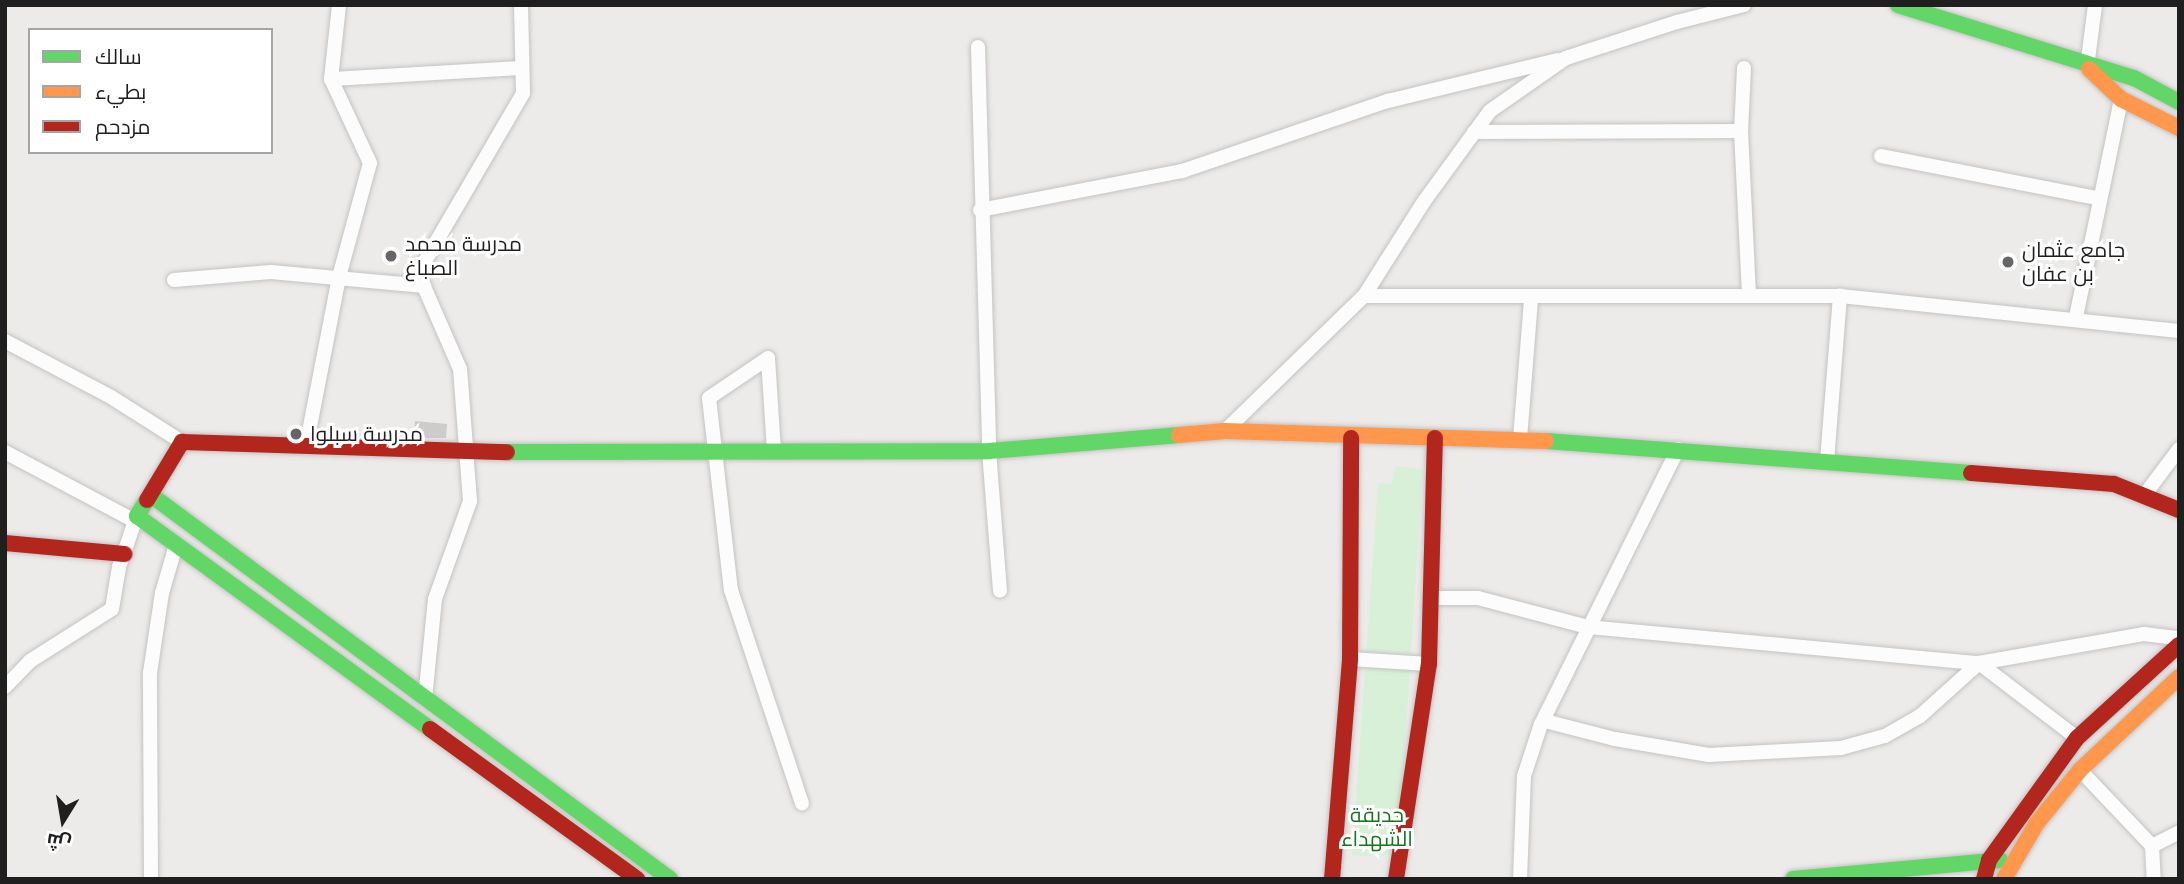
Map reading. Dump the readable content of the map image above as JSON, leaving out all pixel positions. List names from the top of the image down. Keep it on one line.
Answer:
{"parks":["حديقة الشهداء"],"places":["مدرسة محمد الصباغ","جامع عثمان بن عفان","مدرسة سبلوا"],"legend":["سالك","بطيء","مزدحم"],"north":"bottom"}
